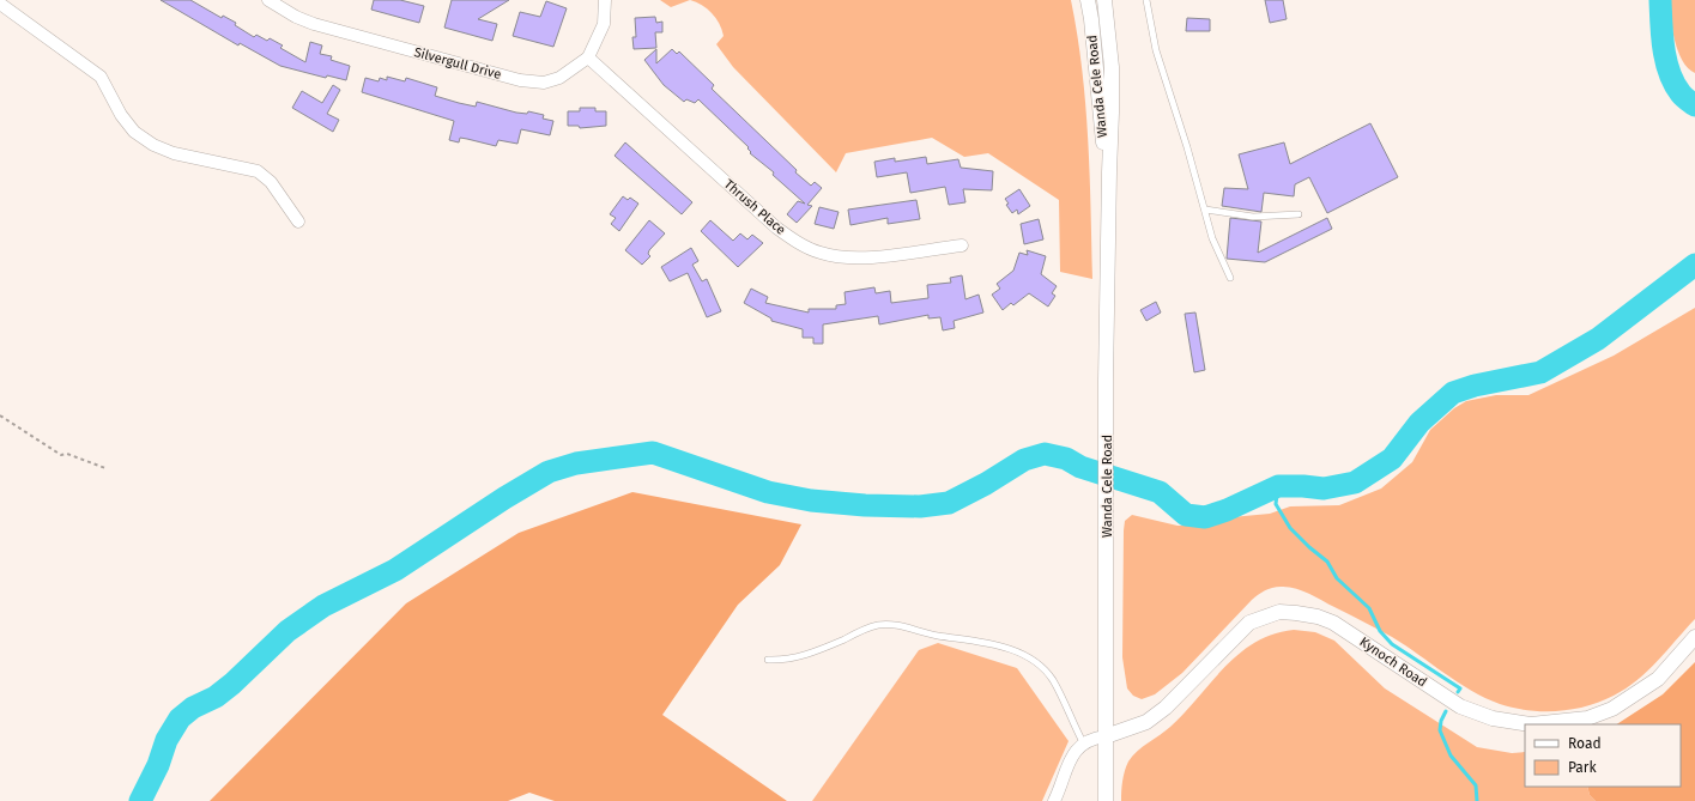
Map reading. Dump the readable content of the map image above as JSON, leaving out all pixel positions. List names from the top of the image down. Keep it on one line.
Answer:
{"streets":{"street":["Silvergull Drive","Wanda Cele Road","Thrush Place","Kynoch Road"]},"crossings":[["Silvergull Drive","Thrush Place"],["Wanda Cele Road","Kynoch Road"]],"legend":["Road","Park"]}
